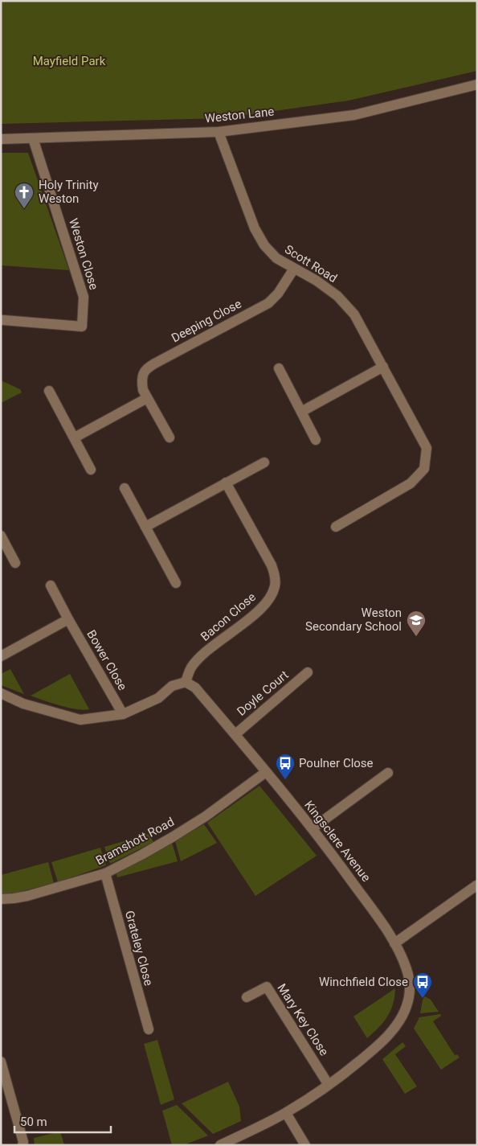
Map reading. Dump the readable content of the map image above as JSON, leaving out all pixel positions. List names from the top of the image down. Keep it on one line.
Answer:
{"streets":{"street":["Weston Lane","Weston Close","Scott Road","Deeping Close","Bacon Close","Bower Close","Doyle Court","Bramshott Road","Kingsclere Avenue","Grateley Close","Mary Key Close"]},"crossings":[["Weston Lane","Weston Close"],["Weston Lane","Scott Road"],["Scott Road","Deeping Close"],["Bacon Close","Kingsclere Avenue"],["Doyle Court","Kingsclere Avenue"],["Bramshott Road","Kingsclere Avenue"],["Bramshott Road","Grateley Close"],["Kingsclere Avenue","Mary Key Close"]],"parks":["Mayfield Park"],"places":{"church":["Holy Trinity Weston"],"school or university":["Weston Secondary School"],"bus stop":["Poulner Close","Winchfield Close"]},"scale_bar":"50 m"}
